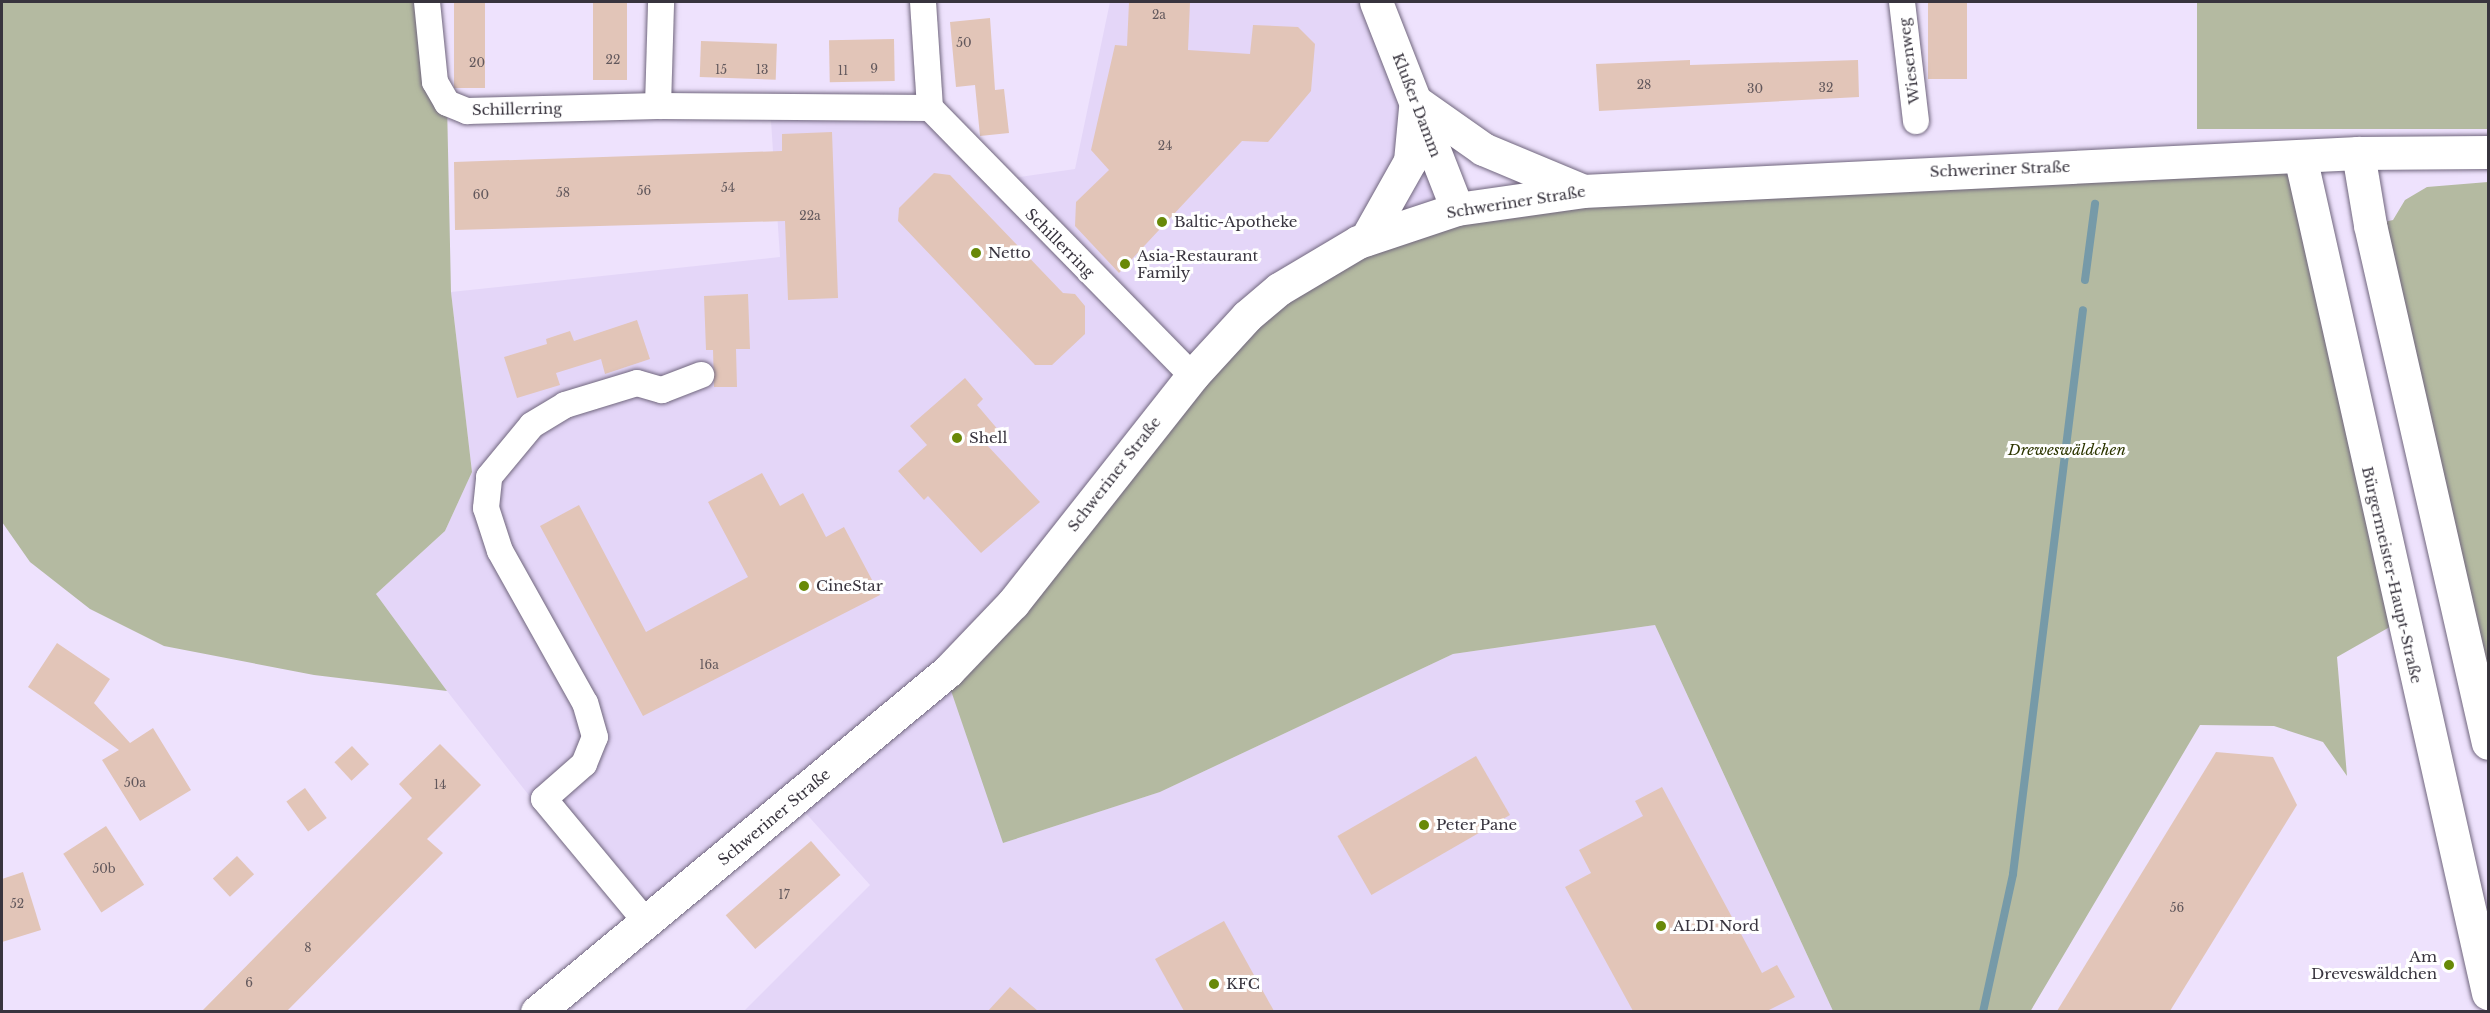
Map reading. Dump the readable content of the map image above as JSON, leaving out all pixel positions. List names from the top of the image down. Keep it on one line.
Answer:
{"streets":{"main road":["Klußer Damm","Schweriner Straße","Bürgermeister-Haupt-Straße"],"street":["Wiesenweg","Schillerring"]},"crossings":[["Klußer Damm","Schweriner Straße"],["Schillerring","Schweriner Straße"],["Schweriner Straße","Bürgermeister-Haupt-Straße"]],"parks":["Dreweswäldchen"],"places":["Baltic-Apotheke","Netto","Asia-Restaurant Family","Shell","CineStar","Peter Pane","ALDI Nord","Am Dreveswäldchen","KFC"],"house_numbers":["2a","50","22","20","9","15","13","11","28","32","30","24","54","56","58","60","22a","16a","50a","14","50b","17","52","56","8","6"]}
